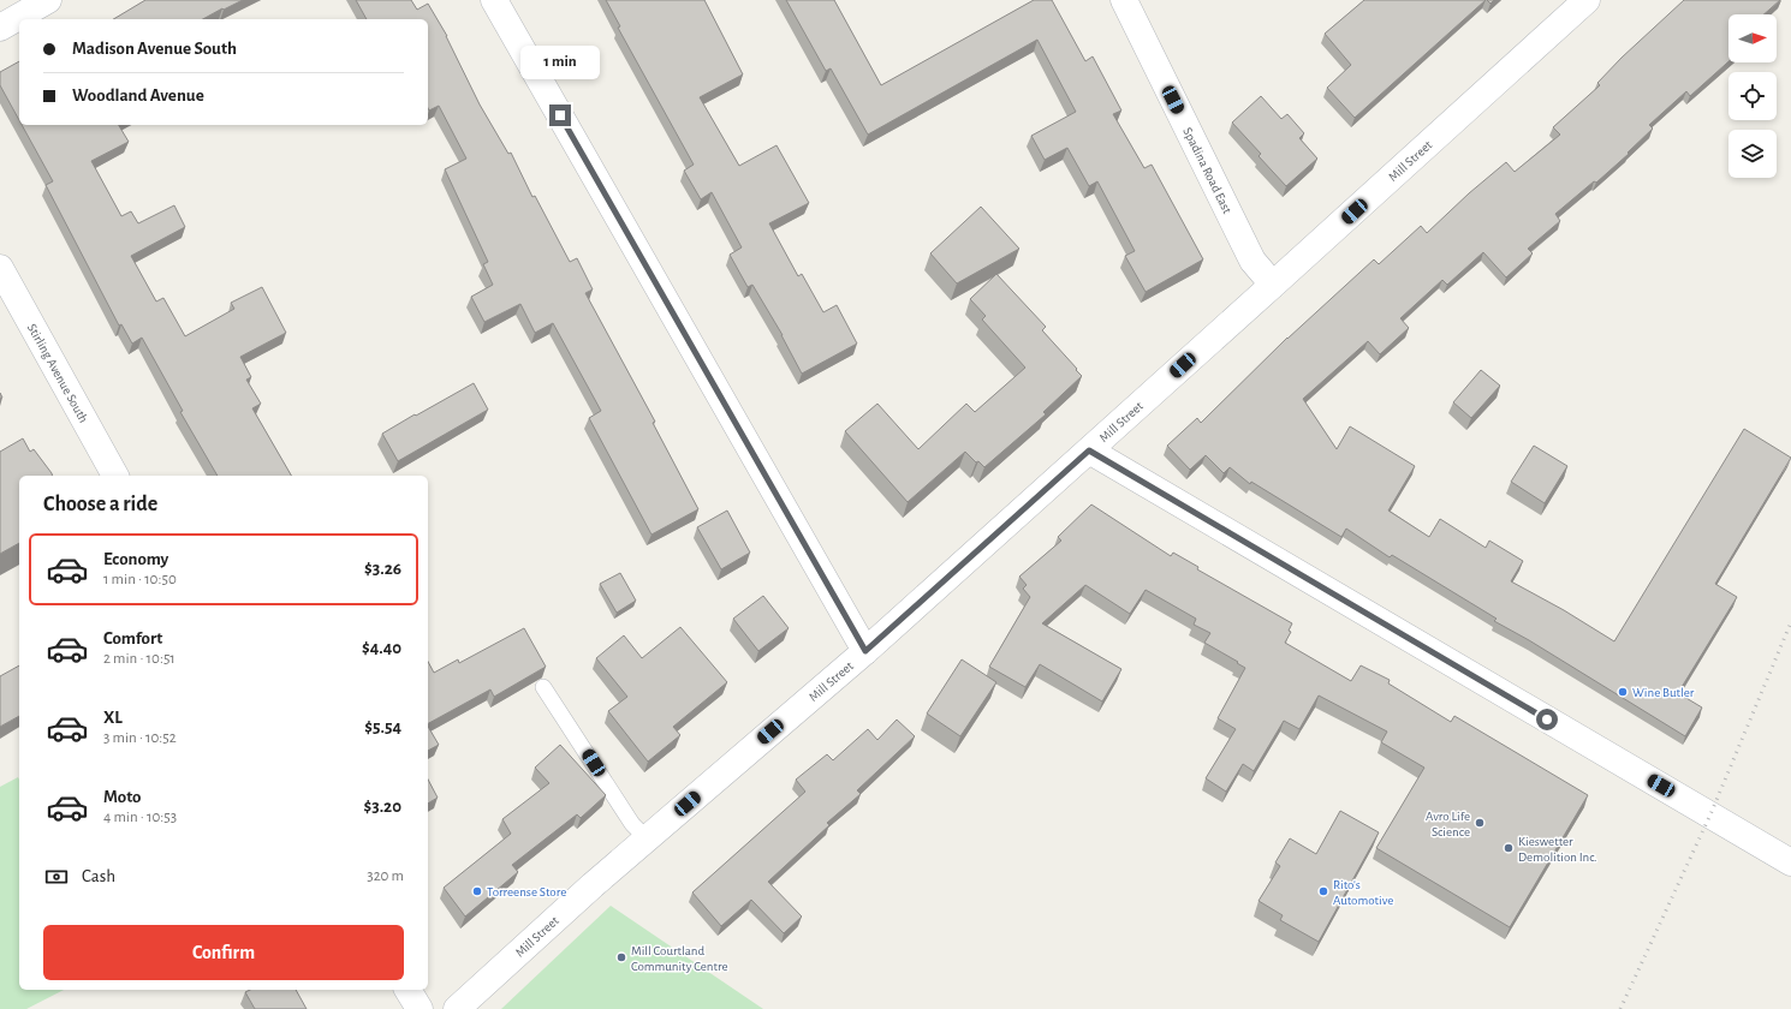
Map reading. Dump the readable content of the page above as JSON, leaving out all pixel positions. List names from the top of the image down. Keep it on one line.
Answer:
{"streets":{"street":["Mill Street","Spadina Road East","Stirling Avenue South"]},"crossings":[["Mill Street","Spadina Road East"]],"places":["Wine Butler","Avro Life Science","Kieswetter Demolition Inc.","Torreense Store","Rito's Automotive","Mill Courtland Community Centre"],"north":"right","page":{"banner":["Madison Avenue South","Woodland Avenue"],"bubble":"1 min","heading":"Choose a ride","list":[{"name":"Economy","note":"1 min · 10:50","value":"$3.26"},{"name":"Comfort","note":"2 min · 10:51","value":"$4.40"},{"name":"XL","note":"3 min · 10:52","value":"$5.54"},{"name":"Moto","note":"4 min · 10:53","value":"$3.20"}],"pay":["Cash","320 m"],"buttons":"Confirm"}}
